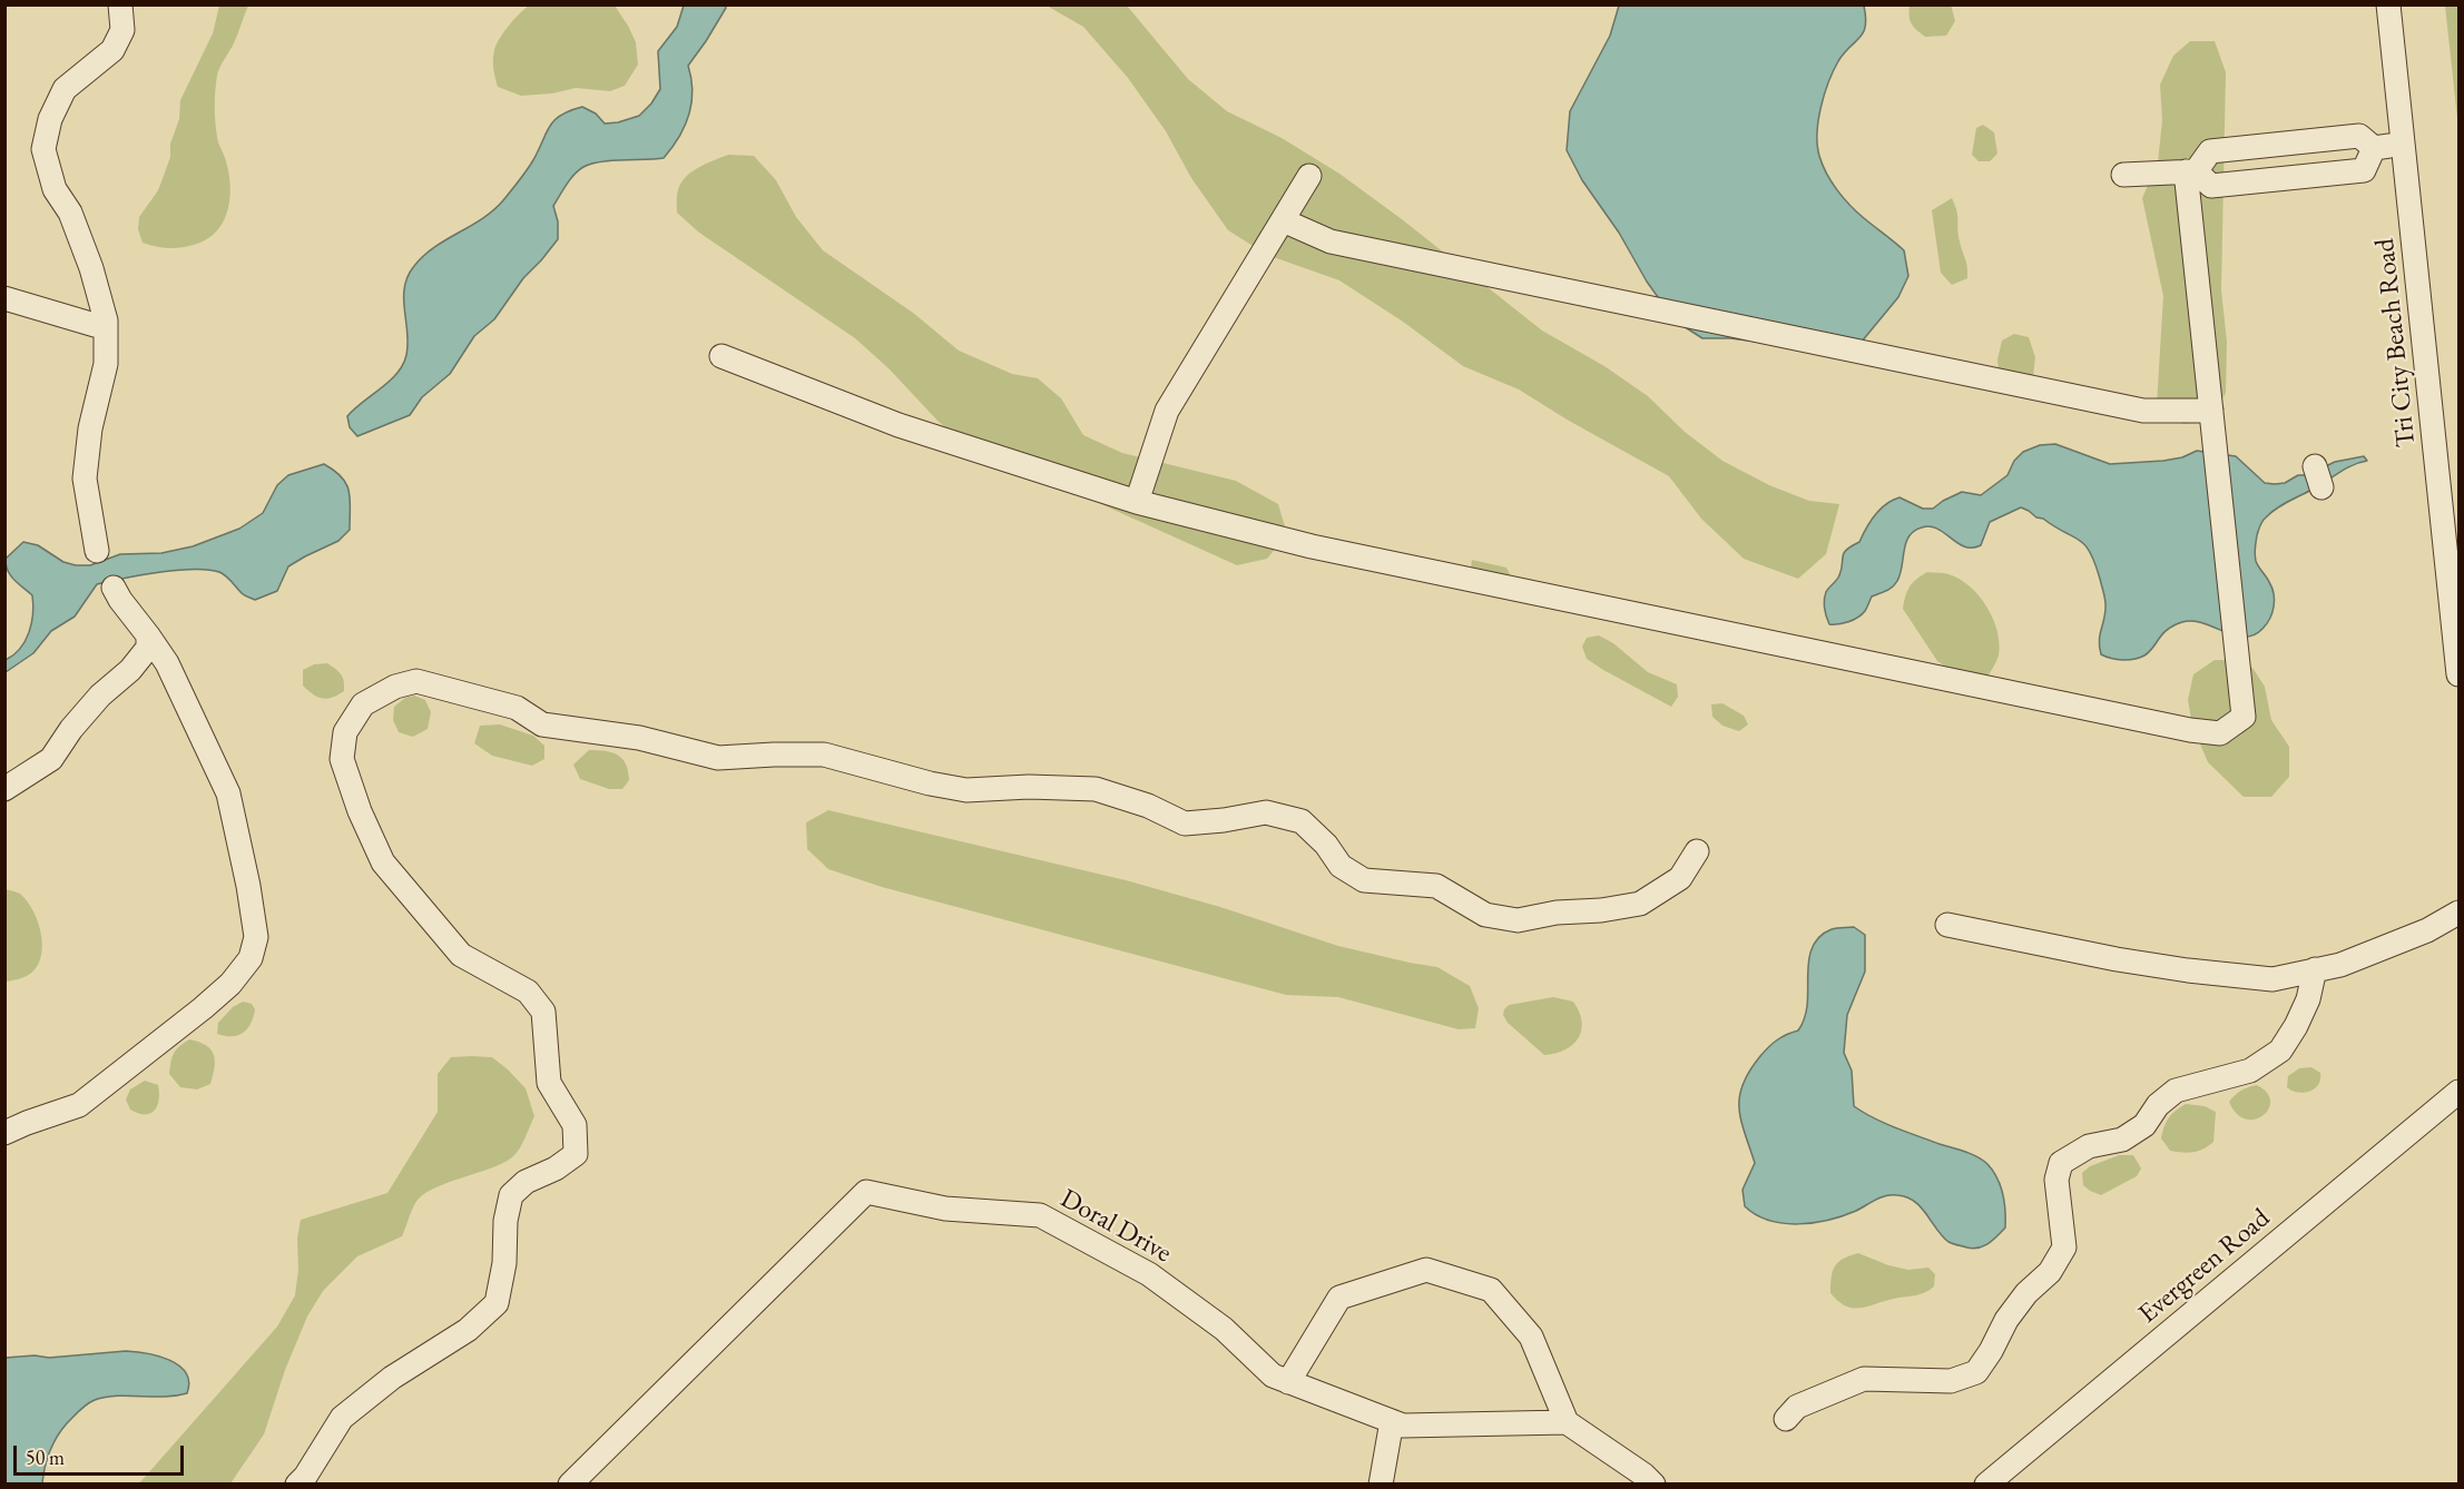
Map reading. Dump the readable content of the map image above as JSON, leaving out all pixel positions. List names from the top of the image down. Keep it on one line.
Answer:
{"streets":{"street":["Tri City Beach Road","Doral Drive","Evergreen Road"]},"scale_bar":"50 m"}
